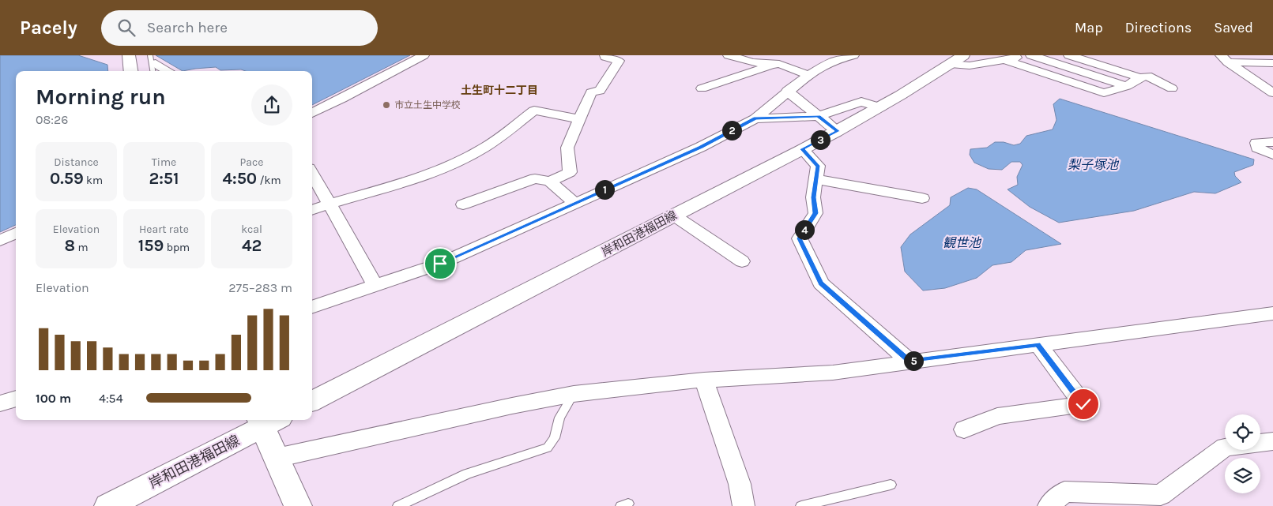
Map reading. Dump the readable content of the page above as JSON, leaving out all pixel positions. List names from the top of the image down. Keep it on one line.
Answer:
{"streets":{"street":["岸和田港福田線"]},"districts":["土生町十二丁目"],"water":["梨子塚池","観世池"],"places":["市立土生中学校"],"page":{"header":"Pacely","search":"Search here","nav":["Map","Directions","Saved"],"heading":["Morning run","08:26"],"pins":["2","3","1","4","5"],"stats":[["Distance","0.59 km"],["Time","2:51"],["Pace","4:50 /km"],["Elevation","8 m"],["Heart rate","159 bpm"],["kcal","42"]],"chart":["Elevation","275–283 m"],"list":[{"name":"100 m","note":"4:54"}]}}
